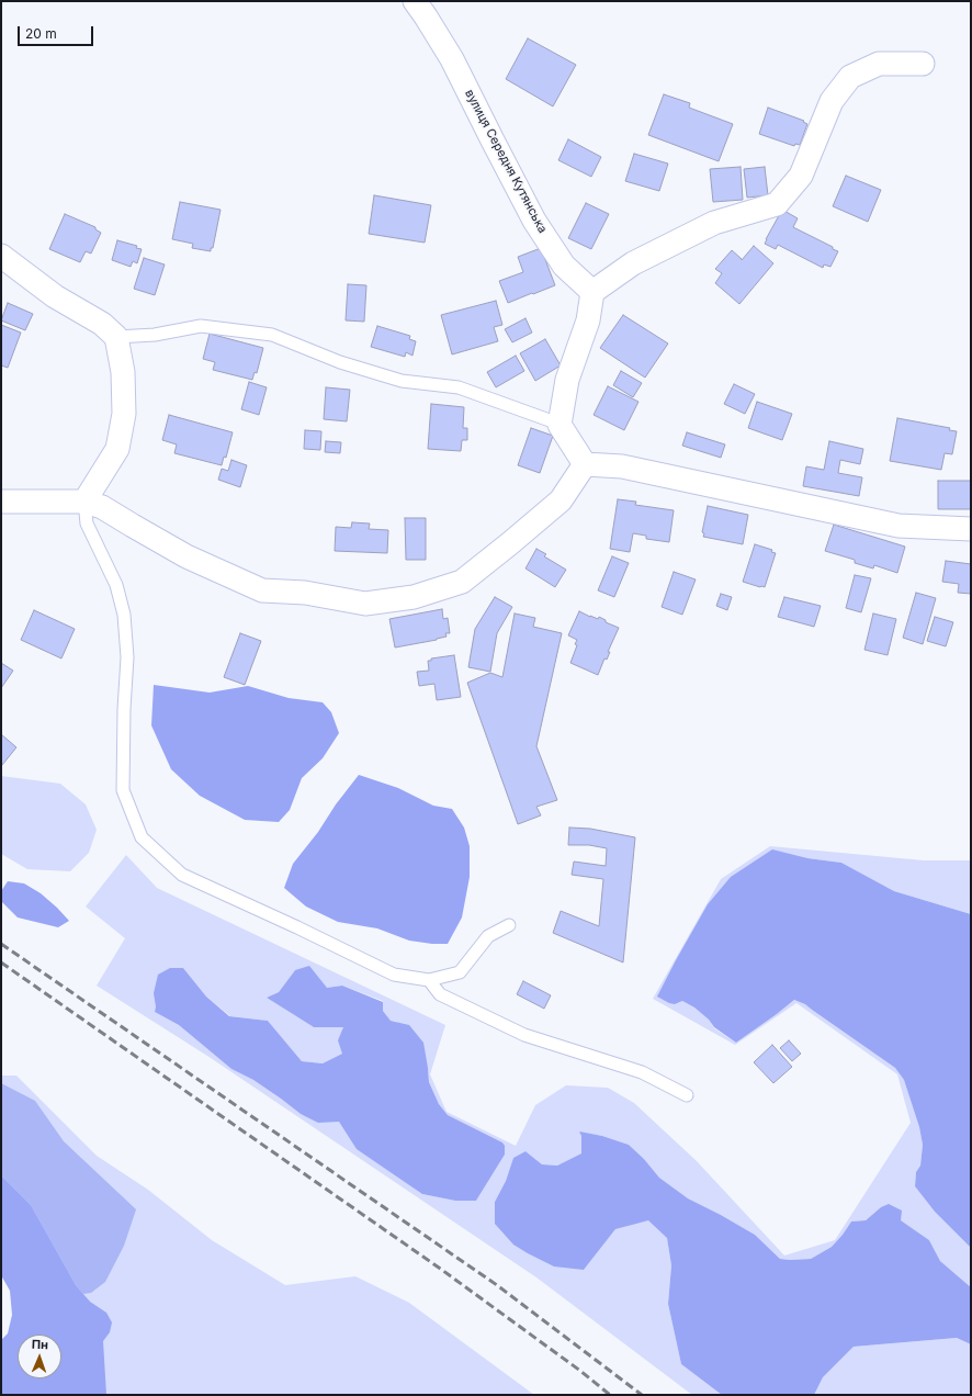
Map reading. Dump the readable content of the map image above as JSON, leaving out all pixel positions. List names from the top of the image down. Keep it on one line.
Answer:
{"streets":{"street":["вулиця Середня Кутянська"]},"scale_bar":"20 m","north":"top"}
